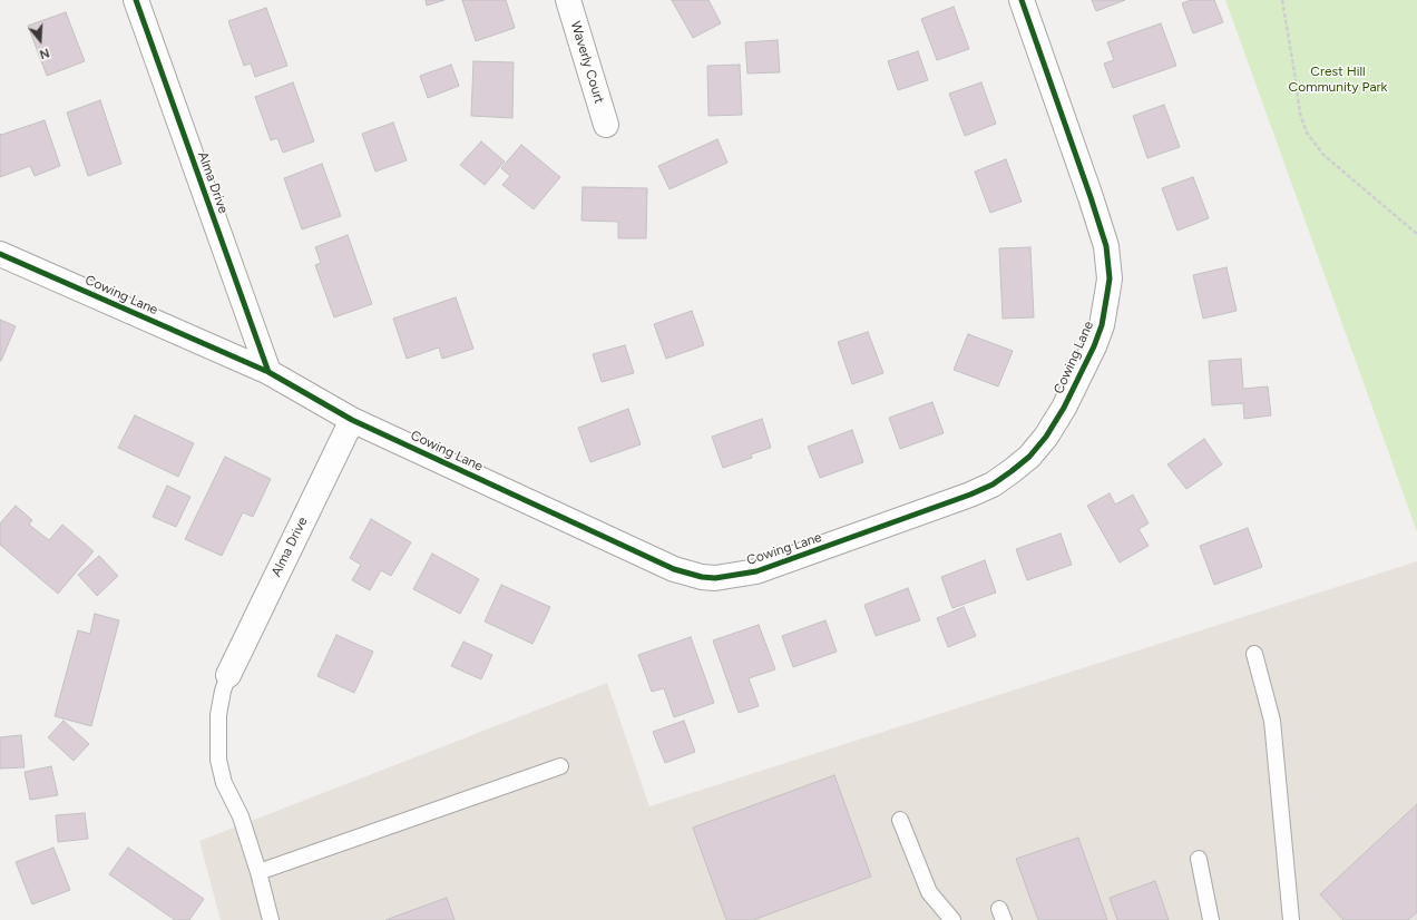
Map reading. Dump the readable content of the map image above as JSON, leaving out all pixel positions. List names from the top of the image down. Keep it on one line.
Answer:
{"streets":{"street":["Waverly Court","Alma Drive","Cowing Lane"]},"crossings":[["Alma Drive","Cowing Lane"]],"parks":["Crest Hill Community Park"],"north":"bottom"}
